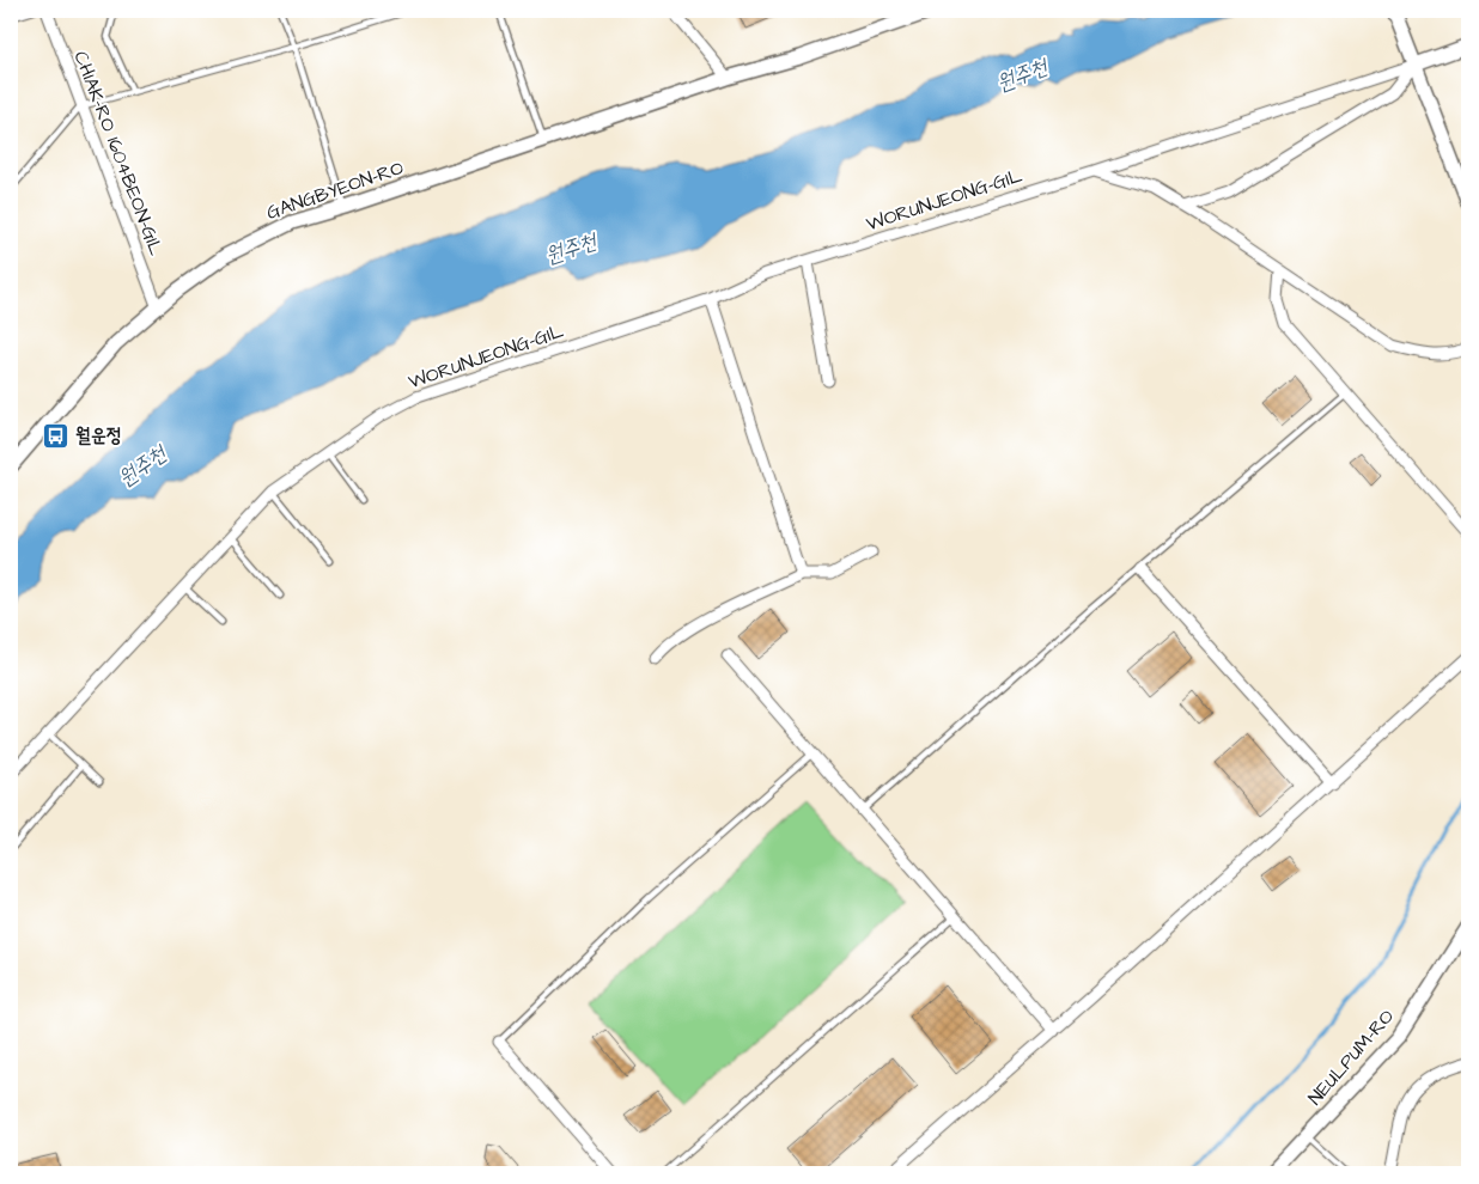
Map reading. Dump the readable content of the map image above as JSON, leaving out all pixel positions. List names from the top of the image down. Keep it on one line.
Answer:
{"streets":{"street":["CHIAK-RO 1604BEON-GIL","GANGBYEON-RO","WORUNJEONG-GIL","NEULPUM-RO"]},"crossings":[["CHIAK-RO 1604BEON-GIL","GANGBYEON-RO"]],"water":["원주천"],"places":{"bus stop":["월운정"]}}
